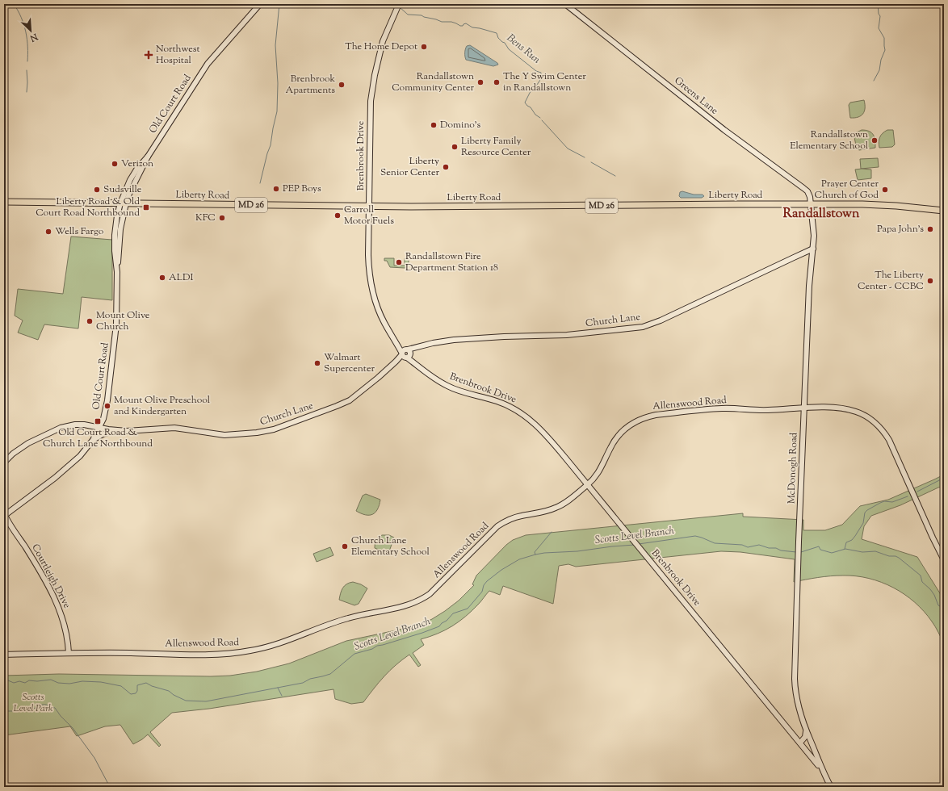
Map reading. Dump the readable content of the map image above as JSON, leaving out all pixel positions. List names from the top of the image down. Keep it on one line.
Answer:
{"streets":{"main road":["Liberty Road","MD 26"],"street":["Greens Lane","Old Court Road","Brenbrook Drive","Church Lane","Allenswood Road","McDonogh Road","Courtleigh Drive"]},"crossings":[["Greens Lane","Liberty Road"],["Greens Lane","McDonogh Road"],["Old Court Road","Liberty Road"],["Old Court Road","Church Lane"],["Old Court Road","Courtleigh Drive"],["Brenbrook Drive","Liberty Road"],["Brenbrook Drive","Church Lane"],["Brenbrook Drive","Allenswood Road"],["Brenbrook Drive","McDonogh Road"],["Liberty Road","McDonogh Road"],["Church Lane","McDonogh Road"],["Allenswood Road","McDonogh Road"],["Allenswood Road","Courtleigh Drive"]],"districts":["Randallstown"],"water":["Bens Run","Scotts Level Branch"],"parks":["Scotts Level Park"],"places":{"other":["The Home Depot","Randallstown Community Center","The Y Swim Center in Randallstown","Brenbrook Apartments","Domino's","Randallstown Elementary School","Liberty Family Resource Center","Verizon","Liberty Senior Center","PEP Boys","Sudsville","Prayer Center Church of God","Carroll Motor Fuels","KFC","Papa John's","Wells Fargo","Randallstown Fire Department Station 18","ALDI","The Liberty Center - CCBC","Mount Olive Church","Walmart Supercenter","Mount Olive Preschool and Kindergarten","Church Lane Elementary School"],"health":["Northwest Hospital"],"transit":["Liberty Road & Old Court Road Northbound","Old Court Road & Church Lane Northbound"]},"north":"bottom right"}
